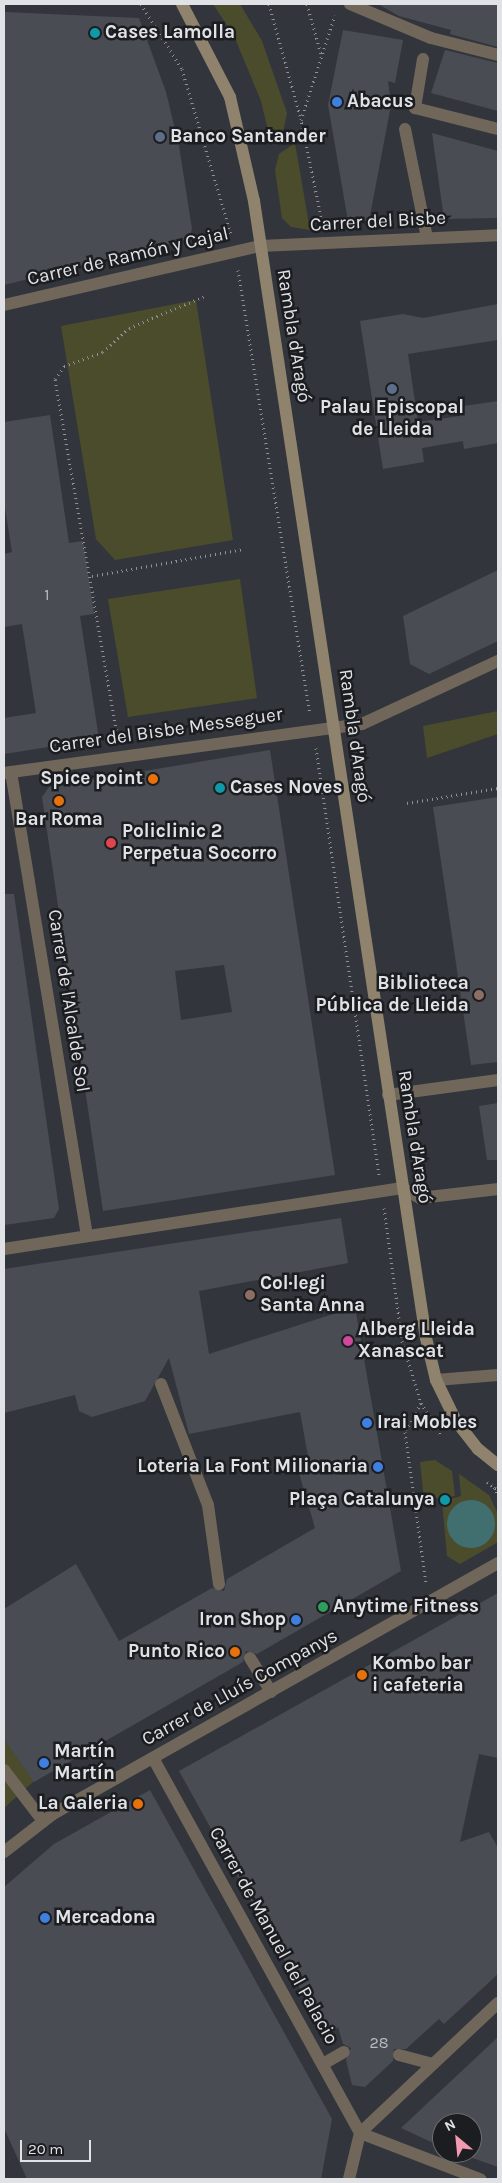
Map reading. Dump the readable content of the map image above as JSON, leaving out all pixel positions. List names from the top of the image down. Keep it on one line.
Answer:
{"streets":{"main road":["Rambla d'Aragó"],"street":["Carrer del Bisbe","Carrer de Ramón y Cajal","Carrer del Bisbe Messeguer","Carrer de l'Alcalde Sol","Carrer de Lluís Companys","Carrer de Manuel del Palacio"]},"crossings":[["Carrer del Bisbe","Carrer de Ramón y Cajal"],["Carrer del Bisbe","Rambla d'Aragó"],["Carrer de Ramón y Cajal","Rambla d'Aragó"],["Rambla d'Aragó","Carrer del Bisbe Messeguer"],["Carrer del Bisbe Messeguer","Carrer de l'Alcalde Sol"],["Carrer de Lluís Companys","Carrer de Manuel del Palacio"]],"places":["Cases Lamolla","Abacus","Banco Santander","Palau Episcopal de Lleida","Spice point","Cases Noves","Bar Roma","Policlinic 2 Perpetua Socorro","Biblioteca Pública de Lleida","Col·legi Santa Anna","Alberg Lleida Xanascat","Irai Mobles","Loteria La Font Milionaria","Plaça Catalunya","Anytime Fitness","Iron Shop","Punto Rico","Kombo bar i cafeteria","Martín Martín","La Galeria","Mercadona"],"house_numbers":["1","28"],"scale_bar":"20 m","north":"top left"}
